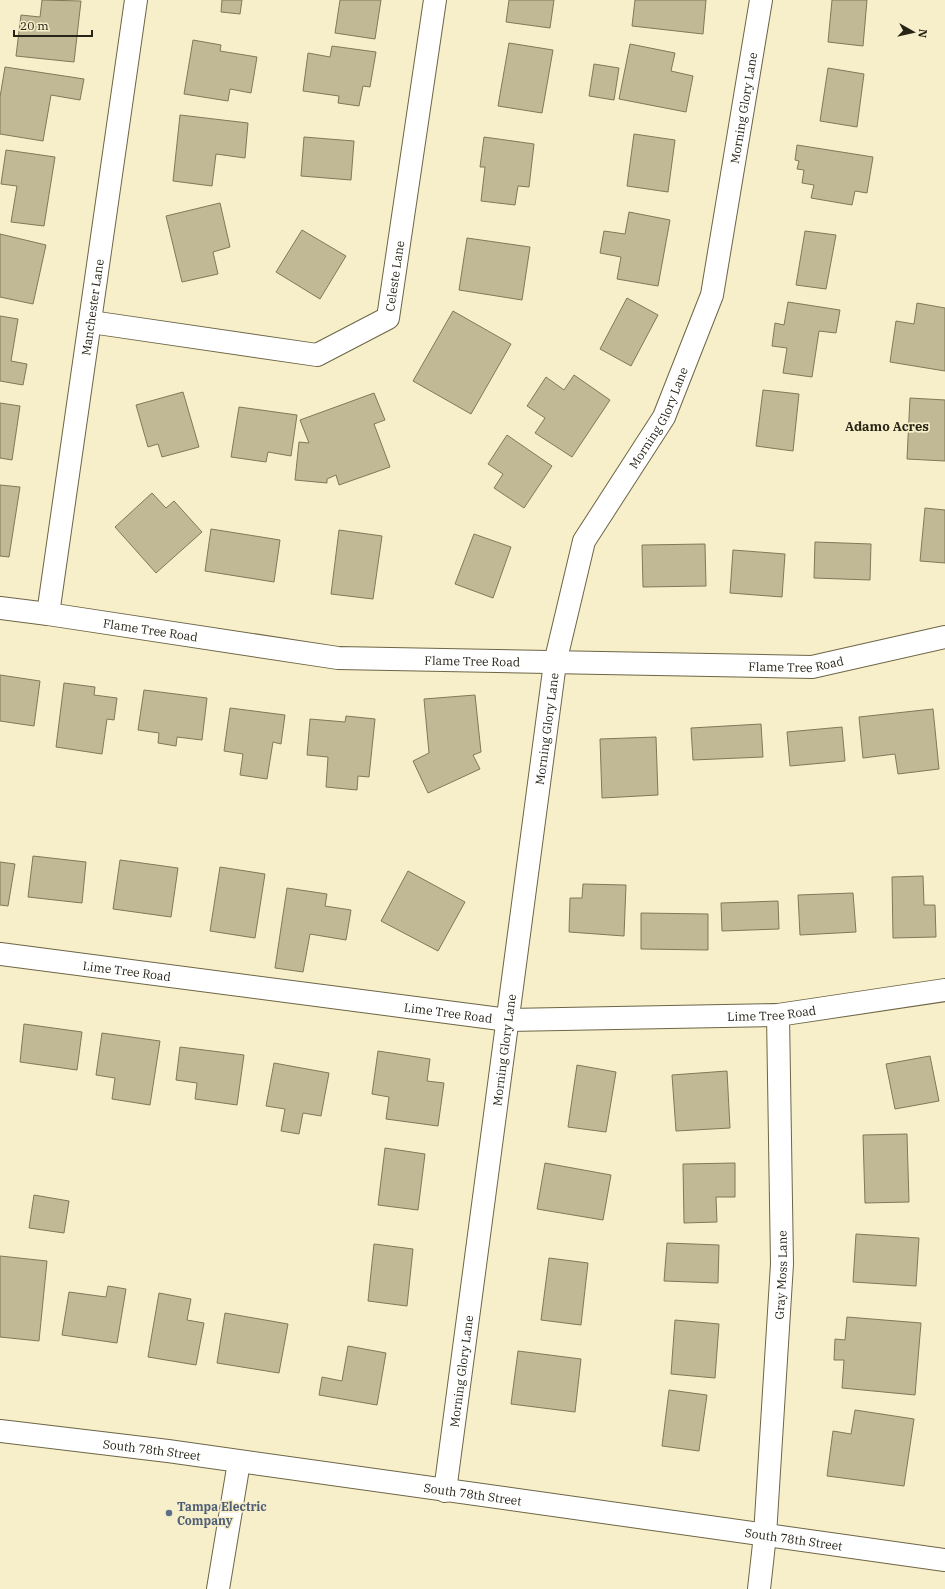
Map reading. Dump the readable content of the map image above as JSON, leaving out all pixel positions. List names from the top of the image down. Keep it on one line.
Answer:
{"streets":{"street":["Morning Glory Lane","Celeste Lane","Manchester Lane","Flame Tree Road","Lime Tree Road","Gray Moss Lane","South 78th Street"]},"crossings":[["Morning Glory Lane","Flame Tree Road"],["Morning Glory Lane","Lime Tree Road"],["Morning Glory Lane","South 78th Street"],["Celeste Lane","Manchester Lane"],["Manchester Lane","Flame Tree Road"],["Lime Tree Road","Gray Moss Lane"],["Gray Moss Lane","South 78th Street"]],"districts":["Adamo Acres"],"places":["Tampa Electric Company"],"scale_bar":"20 m","north":"right"}
